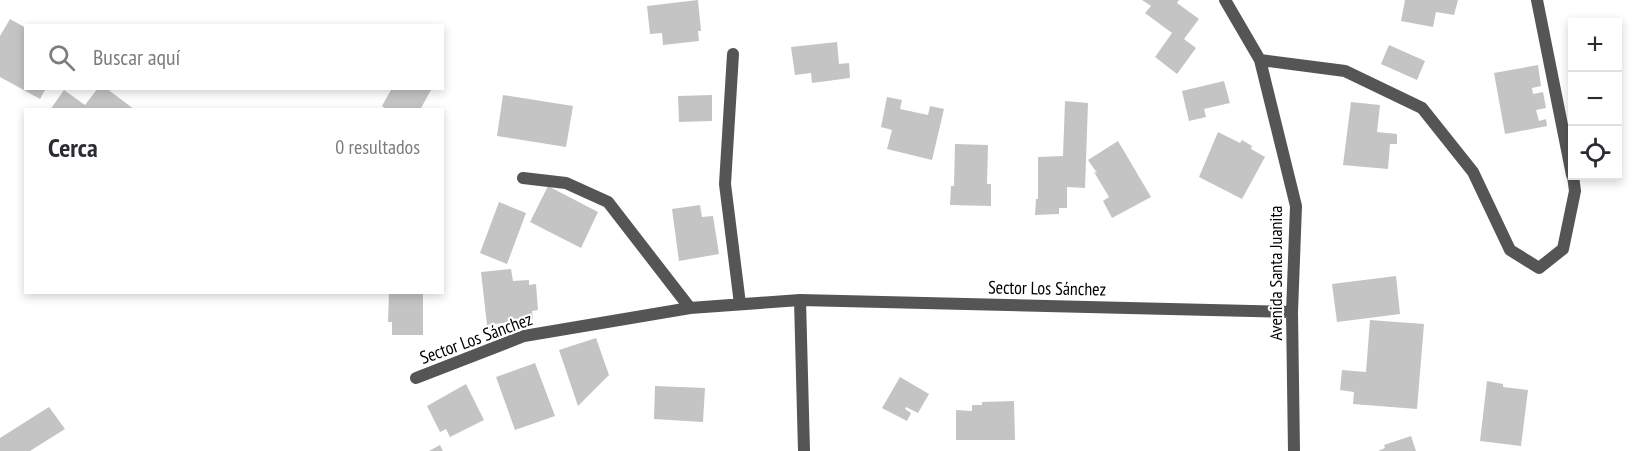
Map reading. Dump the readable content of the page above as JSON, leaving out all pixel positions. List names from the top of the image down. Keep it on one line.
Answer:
{"streets":{"street":["Avenida Santa Juanita","Sector Los Sánchez"]},"crossings":[["Avenida Santa Juanita","Sector Los Sánchez"]],"page":{"map_buttons":["+","−"],"search":"Buscar aquí","heading":["Cerca","0 resultados"]}}
